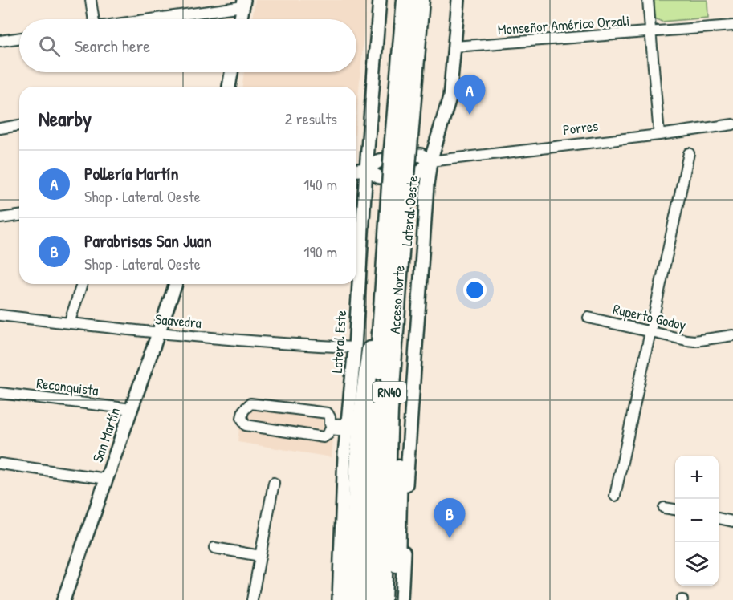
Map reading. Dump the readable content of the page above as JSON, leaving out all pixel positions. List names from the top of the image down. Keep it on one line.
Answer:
{"streets":{"highway":["Acceso Norte","RN40"],"street":["Monseñor Américo Orzali","Porres","Lateral Oeste","Ruperto Godoy","Saavedra","Lateral Este","Reconquista","San Martín"]},"crossings":[["Monseñor Américo Orzali","Lateral Oeste"],["Porres","Lateral Oeste"],["Porres","Lateral Este"],["Saavedra","Lateral Este"],["Saavedra","San Martín"],["Reconquista","San Martín"]],"page":{"search":"Search here","pins":["A","B"],"heading":["Nearby","2 results"],"list":[{"mark":"A","name":"Pollería Martín","note":"Shop · Lateral Oeste","value":"140 m"},{"mark":"B","name":"Parabrisas San Juan","note":"Shop · Lateral Oeste","value":"190 m"}],"map_buttons":["+","−"]}}
